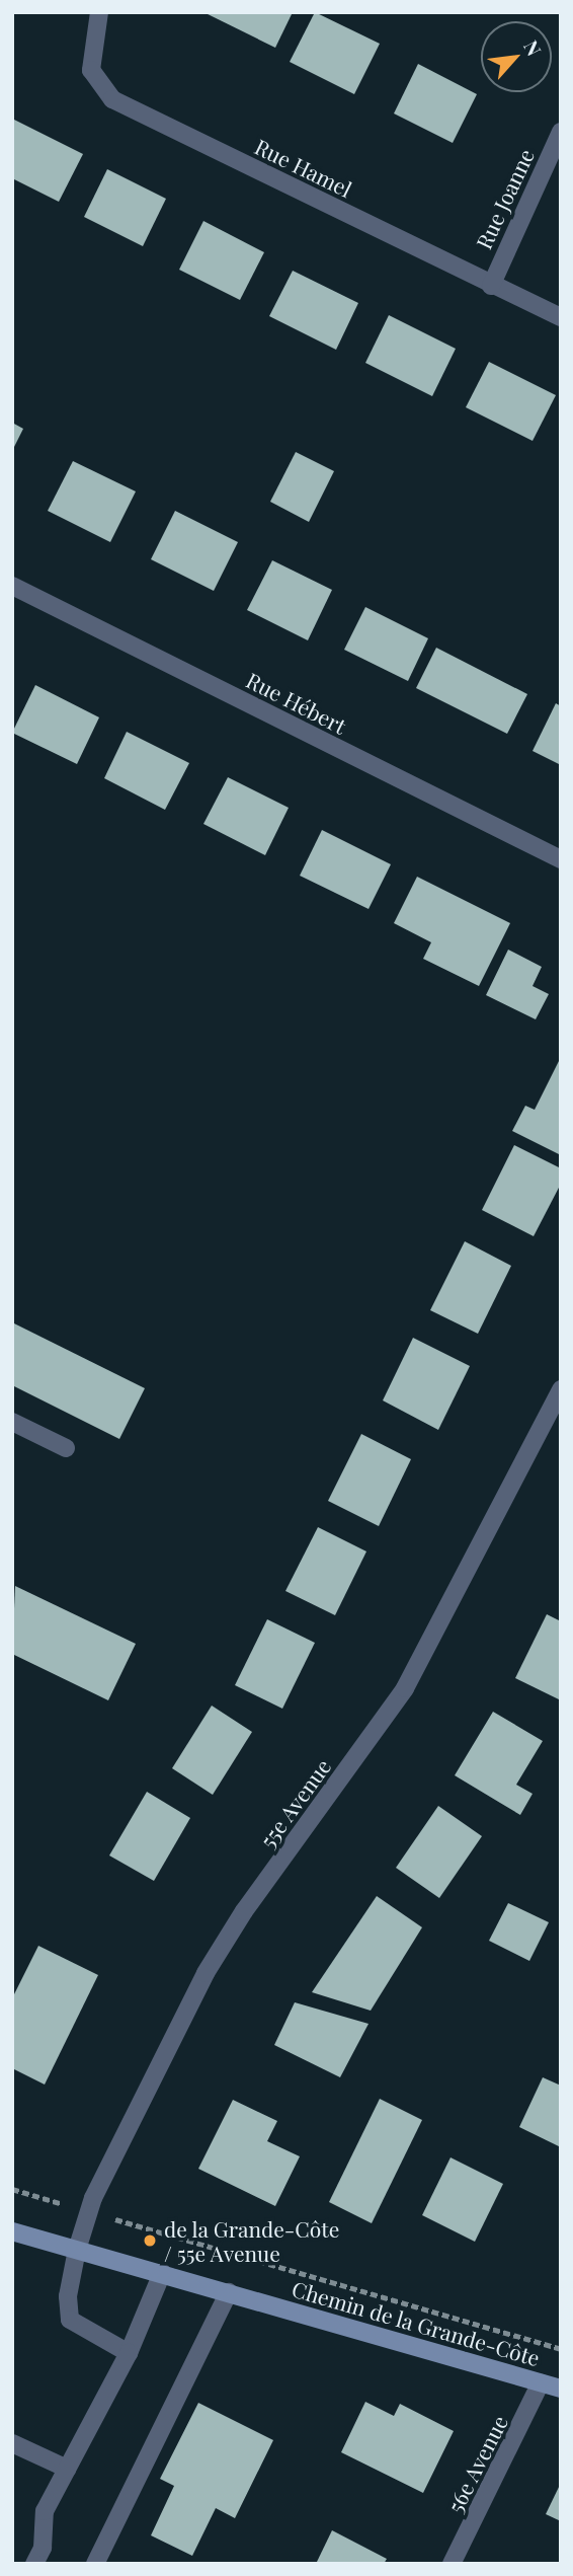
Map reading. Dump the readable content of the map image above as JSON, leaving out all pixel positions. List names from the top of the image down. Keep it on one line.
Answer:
{"streets":{"main road":["Chemin de la Grande-Côte"],"street":["Rue Hamel","Rue Joanne","Rue Hébert","55e Avenue","56e Avenue"]},"crossings":[["Rue Hamel","Rue Joanne"],["55e Avenue","Chemin de la Grande-Côte"],["Chemin de la Grande-Côte","56e Avenue"]],"places":["de la Grande-Côte / 55e Avenue"],"north":"top right"}
